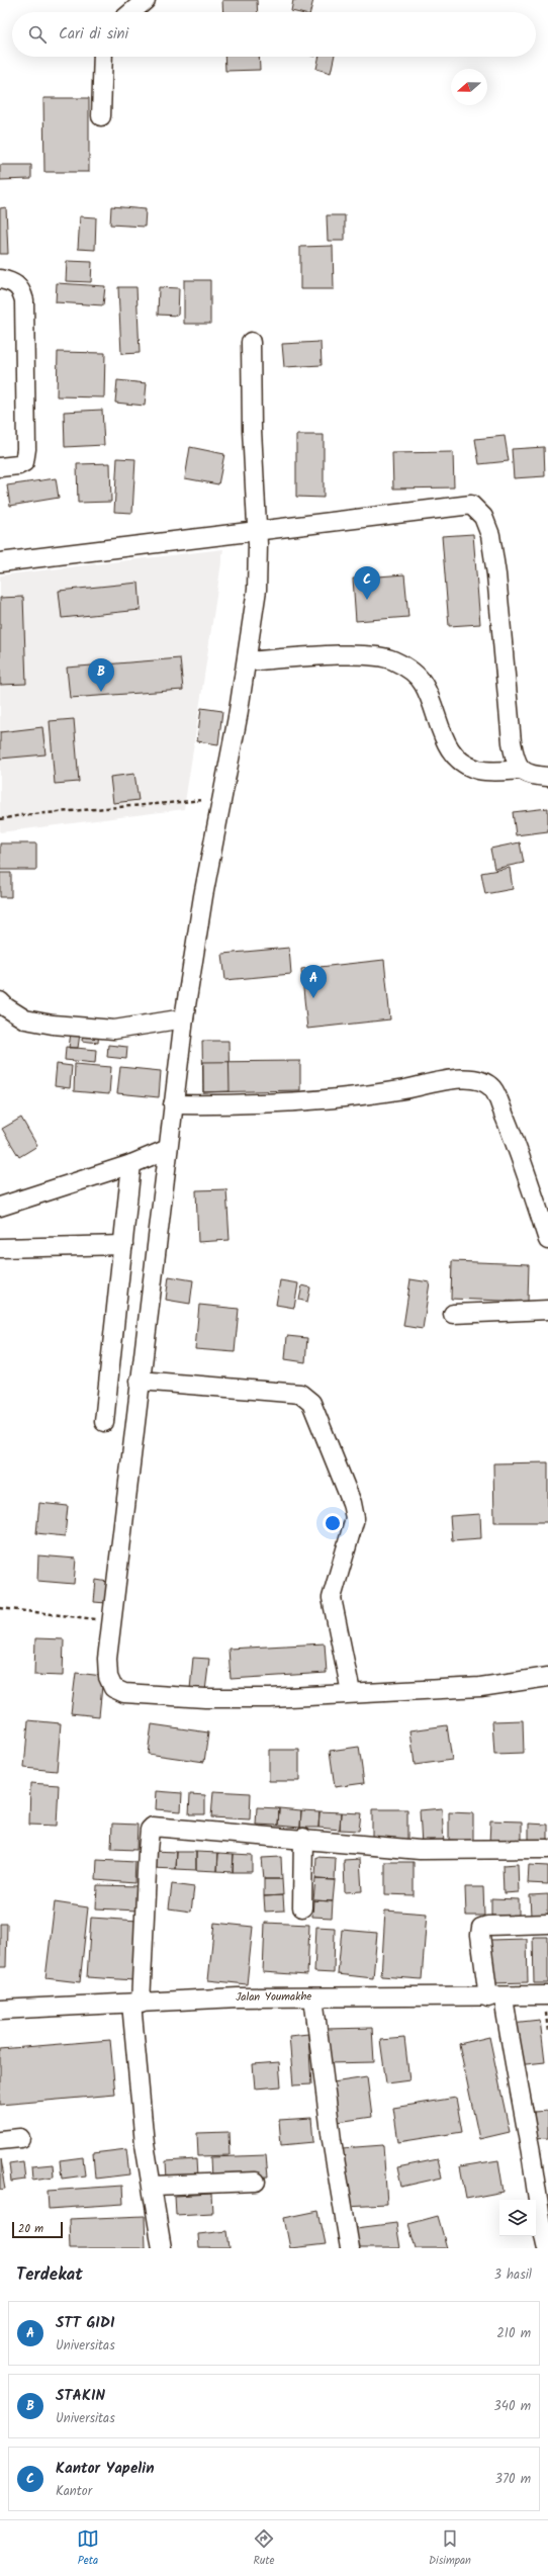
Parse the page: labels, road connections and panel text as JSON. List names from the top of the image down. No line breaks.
{"streets":{"street":["Jalan Youmakhe"]},"scale_bar":"20 m","north":"left","page":{"search":"Cari di sini","pins":["C","B","A"],"scale":"20 m","heading":["Terdekat","3 hasil"],"list":[{"mark":"A","name":"STT GIDI","note":"Universitas","value":"210 m"},{"mark":"B","name":"STAKIN","note":"Universitas","value":"340 m"},{"mark":"C","name":"Kantor Yapelin","note":"Kantor","value":"370 m"}],"nav":["Peta","Rute","Disimpan"]}}
